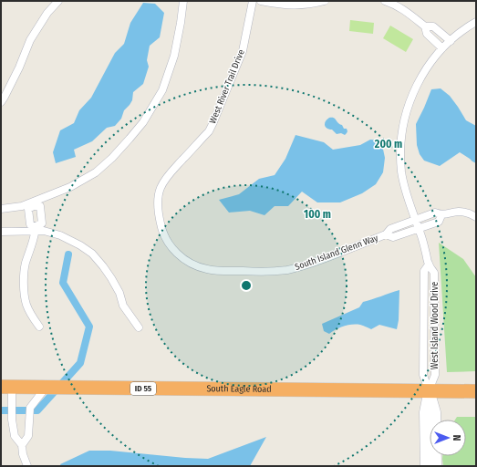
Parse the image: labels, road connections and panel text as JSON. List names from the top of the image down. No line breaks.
{"streets":{"highway":["ID 55","South Eagle Road"],"street":["West River Trail Drive","South Island Glenn Way","West Island Wood Drive"]},"crossings":[["West River Trail Drive","South Island Glenn Way"],["South Island Glenn Way","West Island Wood Drive"],["West Island Wood Drive","South Eagle Road"]],"north":"right","rings":["200 m","100 m"]}
